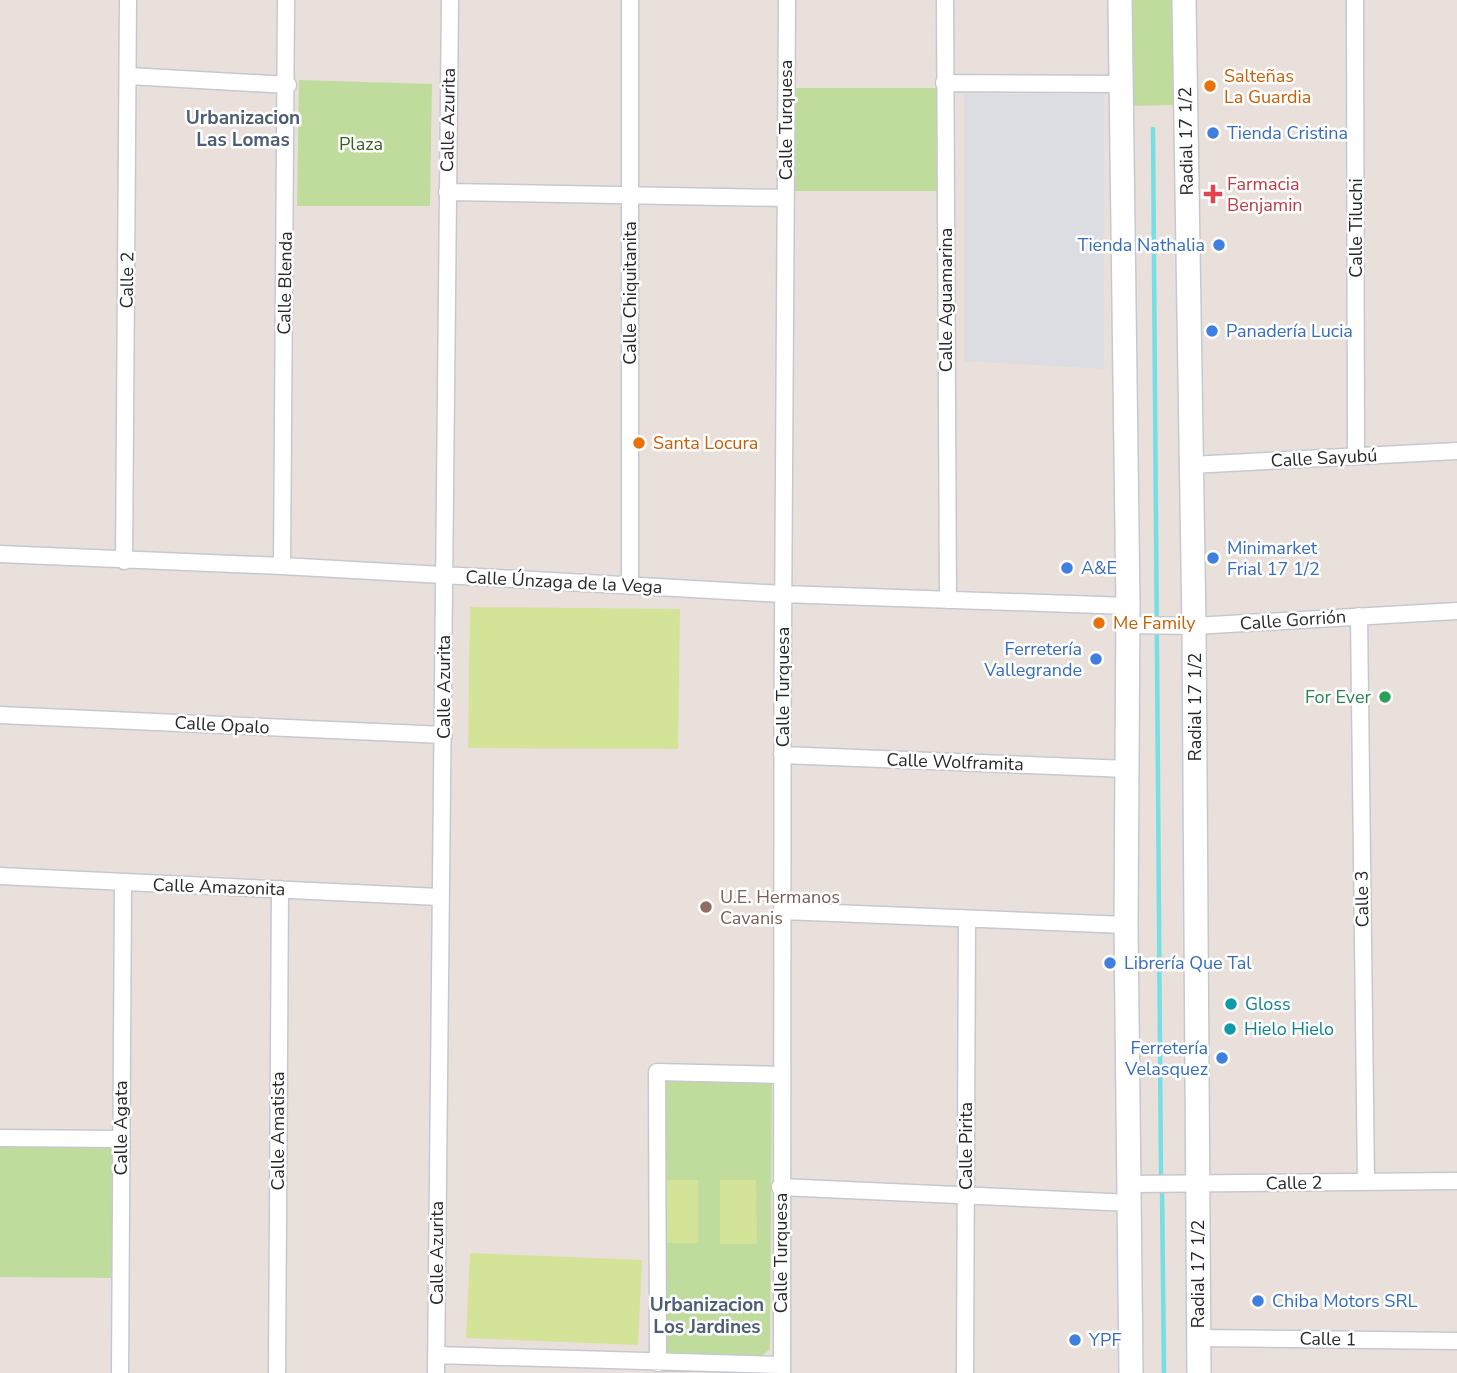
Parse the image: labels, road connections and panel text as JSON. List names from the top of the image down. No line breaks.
{"streets":{"main road":["Radial 17 1/2"],"street":["Calle Azurita","Calle Turquesa","Calle Tiluchi","Calle 2","Calle Blenda","Calle Chiquitanita","Calle Aguamarina","Calle Sayubú","Calle Únzaga de la Vega","Calle Gorrión","Calle Opalo","Calle Wolframita","Calle Amazonita","Calle 3","Calle Agata","Calle Amatista","Calle Pirita","Calle 1"]},"crossings":[["Calle Azurita","Calle Únzaga de la Vega"],["Calle Azurita","Calle Opalo"],["Calle Azurita","Calle Amazonita"],["Calle Turquesa","Calle 2"],["Calle Turquesa","Calle Únzaga de la Vega"],["Calle Turquesa","Calle Wolframita"],["Radial 17 1/2","Calle 2"],["Radial 17 1/2","Calle Sayubú"],["Radial 17 1/2","Calle Gorrión"],["Radial 17 1/2","Calle 1"],["Calle Tiluchi","Calle Sayubú"],["Calle 2","Calle Únzaga de la Vega"],["Calle 2","Calle 3"],["Calle 2","Calle Pirita"],["Calle Blenda","Calle Únzaga de la Vega"],["Calle Chiquitanita","Calle Únzaga de la Vega"],["Calle Aguamarina","Calle Únzaga de la Vega"],["Calle Únzaga de la Vega","Calle Gorrión"],["Calle Gorrión","Calle 3"],["Calle Amazonita","Calle Agata"],["Calle Amazonita","Calle Amatista"]],"districts":["Urbanizacion Las Lomas","Urbanizacion Los Jardines"],"parks":["Plaza"],"places":{"other":["Salteñas La Guardia","Tienda Cristina","Tienda Nathalia","Panadería Lucia","Santa Locura","Minimarket Frial 17 1/2","A&E","Me Family","Ferretería Vallegrande","For Ever","U.E. Hermanos Cavanis","Librería Que Tal","Gloss","Hielo Hielo","Ferretería Velasquez","Chiba Motors SRL","YPF"],"health":["Farmacia Benjamin"]}}
